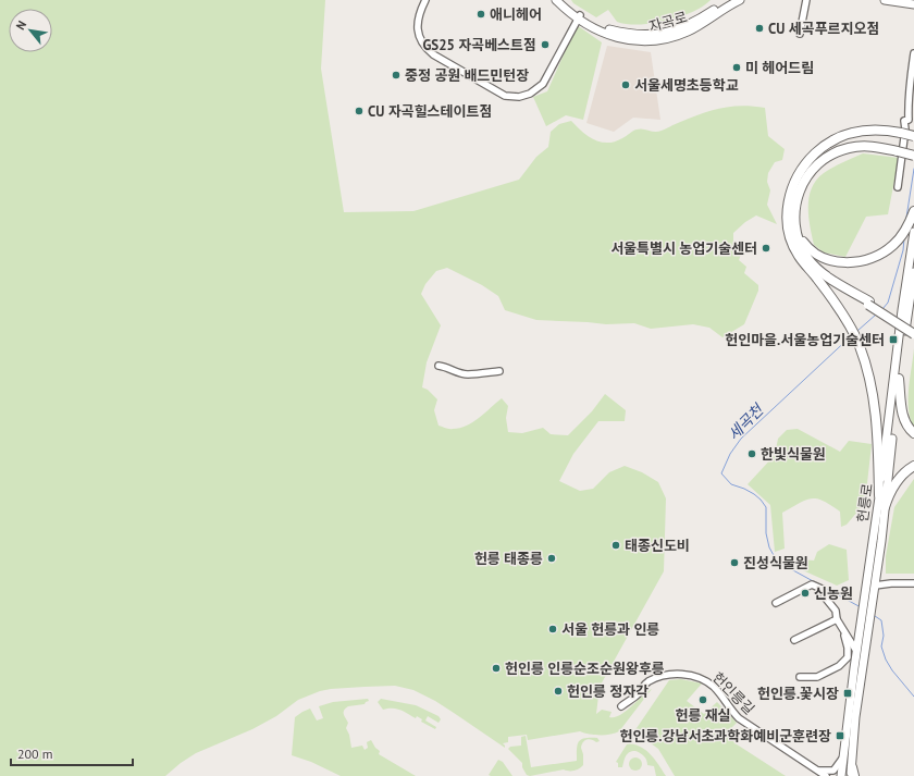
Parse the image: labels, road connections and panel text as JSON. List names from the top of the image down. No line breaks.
{"streets":{"main road":["자곡로","헌릉로"],"street":["헌인릉길"]},"water":["세곡천"],"places":{"other":["애니헤어","CU 세곡푸르지오점","GS25 자곡베스트점","미 헤어드림","중정 공원 배드민턴장","서울세명초등학교","CU 자곡힐스테이트점","서울특별시 농업기술센터","한빛식물원","태종신도비","헌릉 태종릉","진성식물원","신농원","서울 헌릉과 인릉","헌인릉 인릉순조순원왕후릉","헌인릉 정자각","헌릉 재실"],"transit":["헌인마을.서울농업기술센터","헌인릉.꽃시장","헌인릉.강남서초과학화예비군훈련장"]},"scale_bar":"200 m","north":"top left"}
